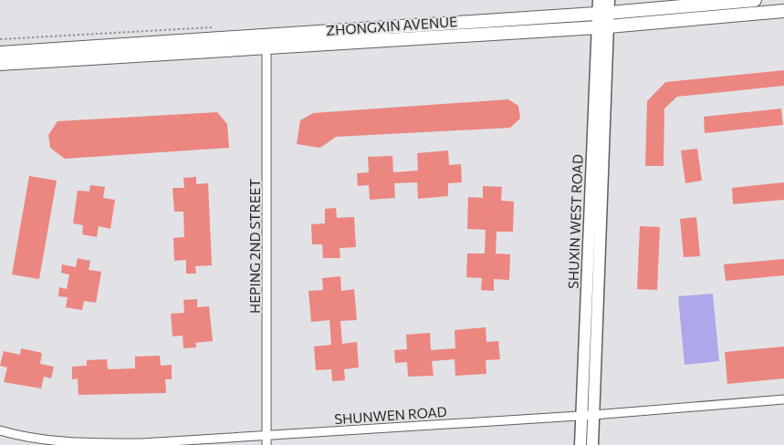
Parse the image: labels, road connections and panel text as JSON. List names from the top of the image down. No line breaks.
{"streets":{"main road":["ZHONGXIN AVENUE"],"street":["SHUXIN WEST ROAD","HEPING 2ND STREET","SHUNWEN ROAD"]},"crossings":[["ZHONGXIN AVENUE","SHUXIN WEST ROAD"],["ZHONGXIN AVENUE","HEPING 2ND STREET"],["SHUXIN WEST ROAD","SHUNWEN ROAD"],["HEPING 2ND STREET","SHUNWEN ROAD"]]}
